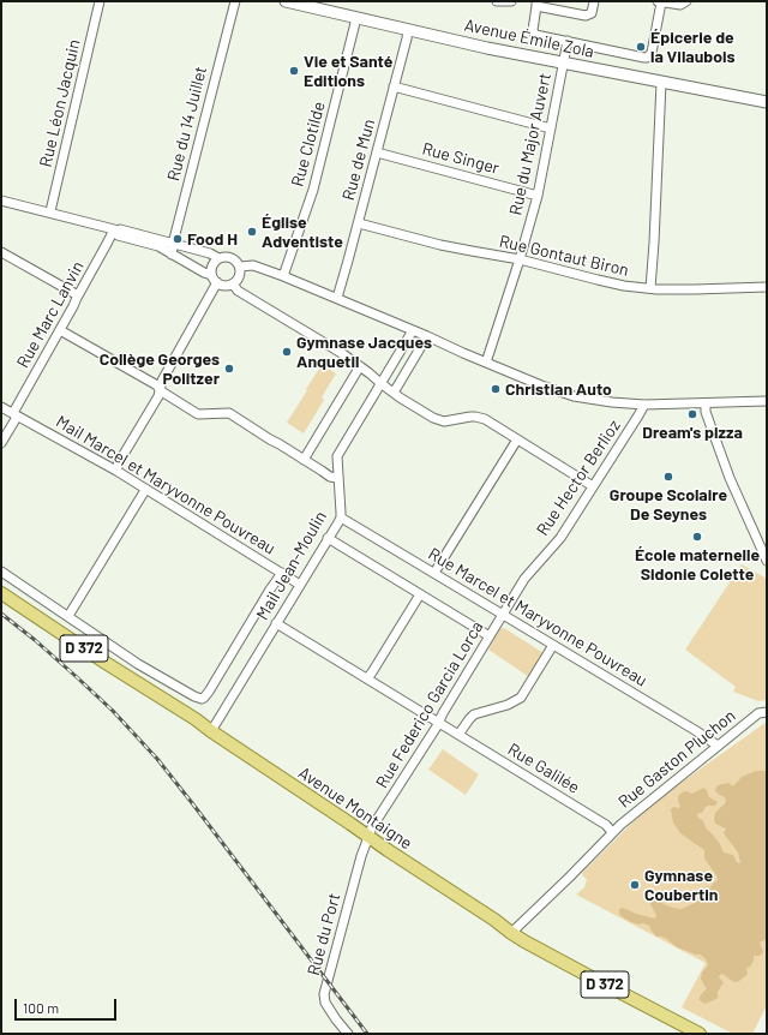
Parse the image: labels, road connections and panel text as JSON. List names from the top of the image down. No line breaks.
{"streets":{"main road":["Avenue Émile Zola","D 372","Avenue Montaigne"],"street":["Rue Léon Jacquin","Rue du 14 Juillet","Rue Clotilde","Rue du Major Auvert","Rue Singer","Rue de Mun","Rue Gontaut Biron","Rue Marc Lanvin","Rue Hector Berlioz","Mail Marcel et Maryvonne Pouvreau","Mail Jean-Moulin","Rue Marcel et Maryvonne Pouvreau","Rue Federico Garcia Lorca","Rue Gaston Pluchon","Rue Galilée","Rue du Port"]},"crossings":[["Avenue Émile Zola","Rue Clotilde"],["Avenue Émile Zola","Rue du Major Auvert"],["Avenue Émile Zola","Rue de Mun"],["Rue du Major Auvert","Rue Singer"],["Rue du Major Auvert","Rue Gontaut Biron"],["Rue Singer","Rue de Mun"],["Rue de Mun","Rue Gontaut Biron"],["Rue Marc Lanvin","Mail Marcel et Maryvonne Pouvreau"],["Rue Hector Berlioz","Rue Marcel et Maryvonne Pouvreau"],["Rue Hector Berlioz","Rue Federico Garcia Lorca"],["Mail Marcel et Maryvonne Pouvreau","Mail Jean-Moulin"],["Mail Jean-Moulin","Rue Marcel et Maryvonne Pouvreau"],["Mail Jean-Moulin","Rue Galilée"],["Mail Jean-Moulin","Avenue Montaigne"],["Rue Marcel et Maryvonne Pouvreau","Rue Federico Garcia Lorca"],["Rue Marcel et Maryvonne Pouvreau","Rue Gaston Pluchon"],["Rue Federico Garcia Lorca","Rue Galilée"],["Rue Federico Garcia Lorca","Avenue Montaigne"],["Rue Federico Garcia Lorca","Rue du Port"],["Rue Gaston Pluchon","Rue Galilée"],["Rue Gaston Pluchon","Avenue Montaigne"],["Avenue Montaigne","Rue du Port"]],"places":["Épicerie de la Vilaubois","Vie et Santé Editions","Église Adventiste","Food H","Gymnase Jacques Anquetil","Collège Georges Politzer","Christian Auto","Dream's pizza","Groupe Scolaire De Seynes","École maternelle Sidonie Colette","Gymnase Coubertin"],"scale_bar":"100 m"}
